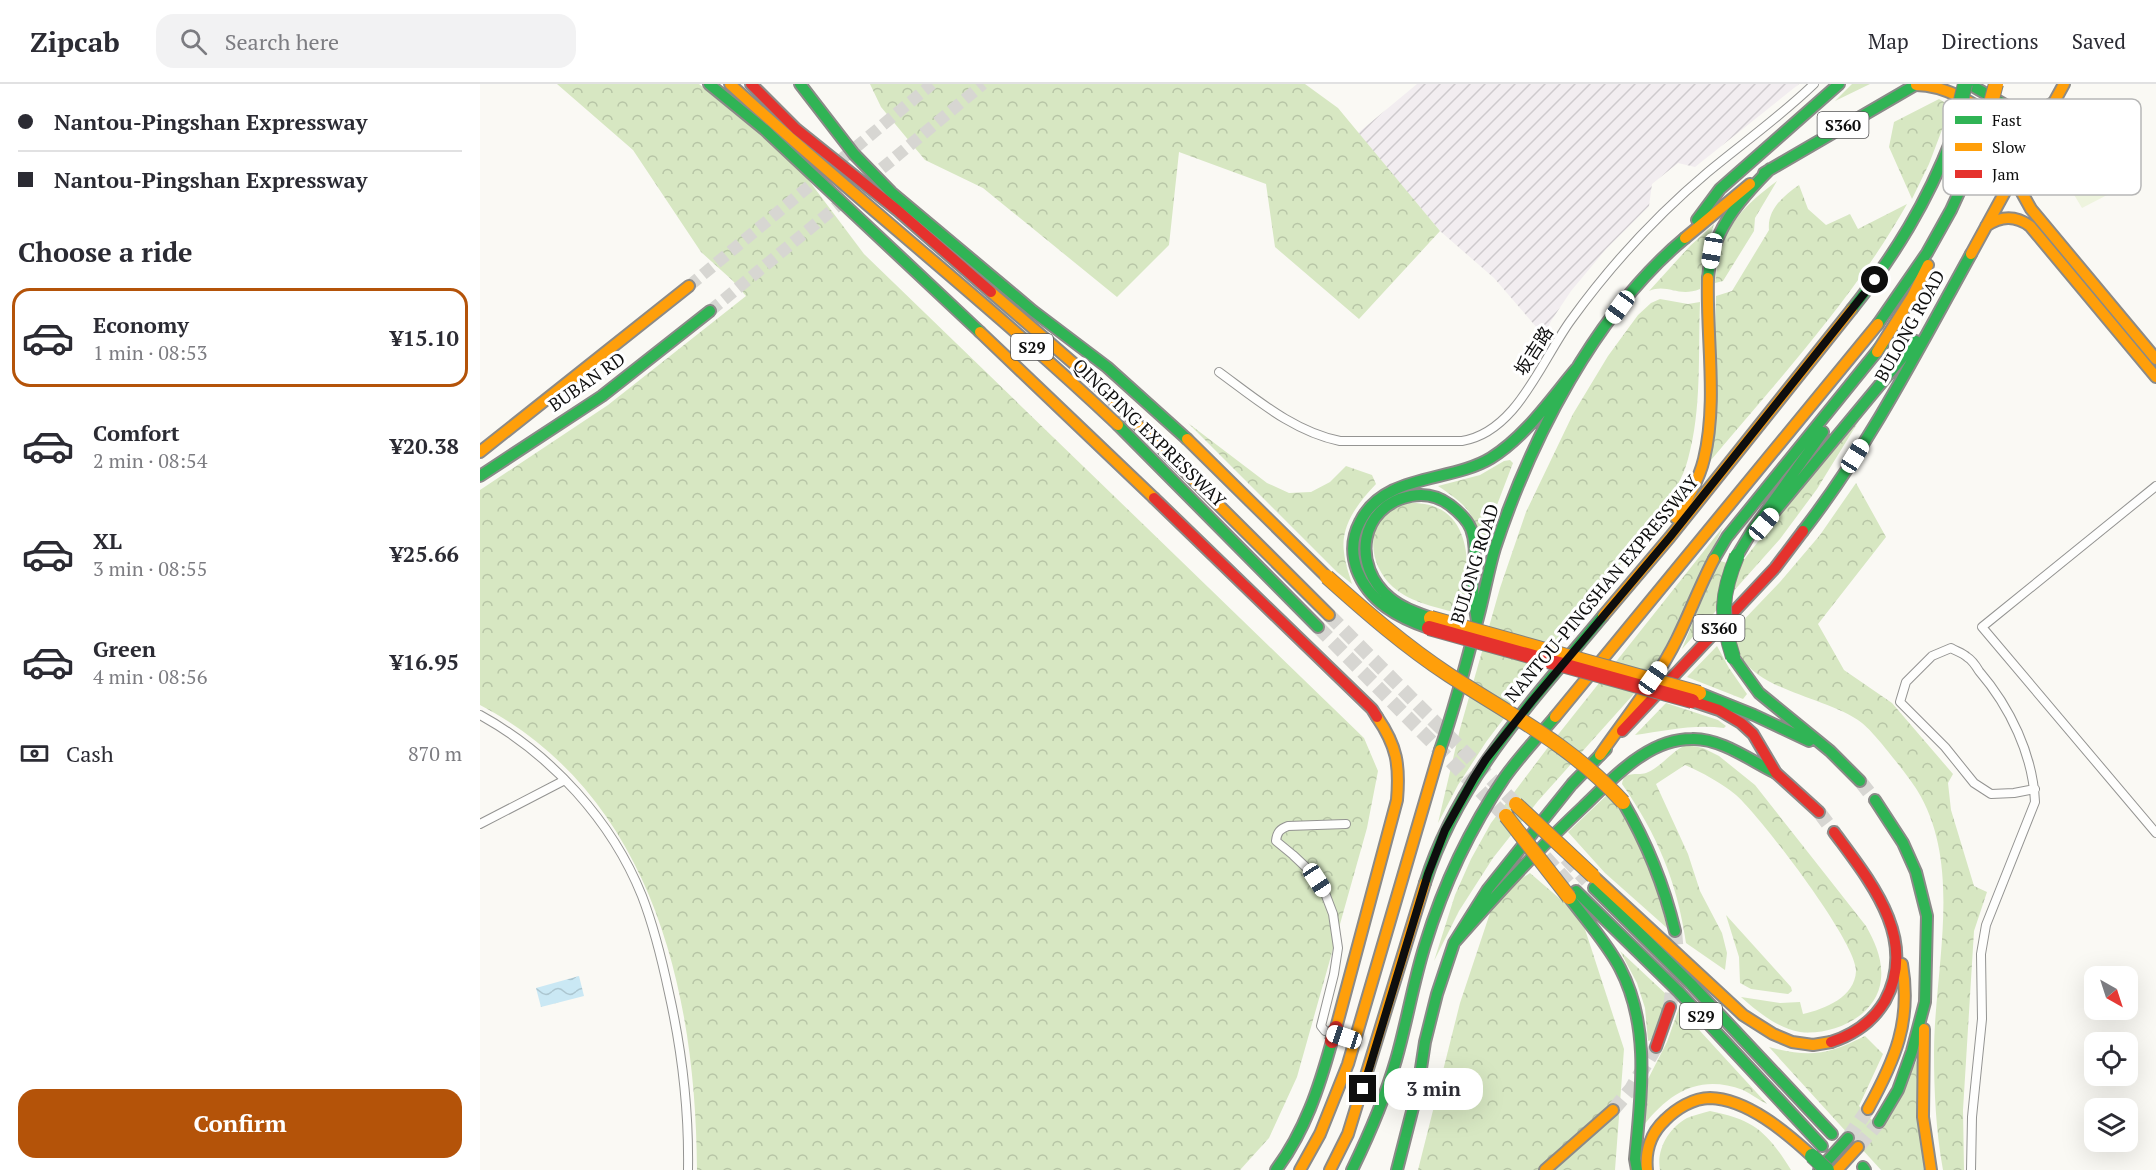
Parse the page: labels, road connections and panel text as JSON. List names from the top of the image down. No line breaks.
{"streets":{"main road":["S360","BULONG ROAD","S29","BUBAN RD","QINGPING EXPRESSWAY","NANTOU-PINGSHAN EXPRESSWAY"],"street":["坂吉路"]},"legend":["Fast","Slow","Jam"],"north":"bottom right","page":{"header":"Zipcab","search":"Search here","nav":["Map","Directions","Saved"],"banner":["Nantou-Pingshan Expressway","Nantou-Pingshan Expressway"],"heading":"Choose a ride","list":[{"name":"Economy","note":"1 min · 08:53","value":"¥15.10"},{"name":"Comfort","note":"2 min · 08:54","value":"¥20.38"},{"name":"XL","note":"3 min · 08:55","value":"¥25.66"},{"name":"Green","note":"4 min · 08:56","value":"¥16.95"}],"pay":["Cash","870 m"],"bubble":"3 min","buttons":"Confirm"}}
